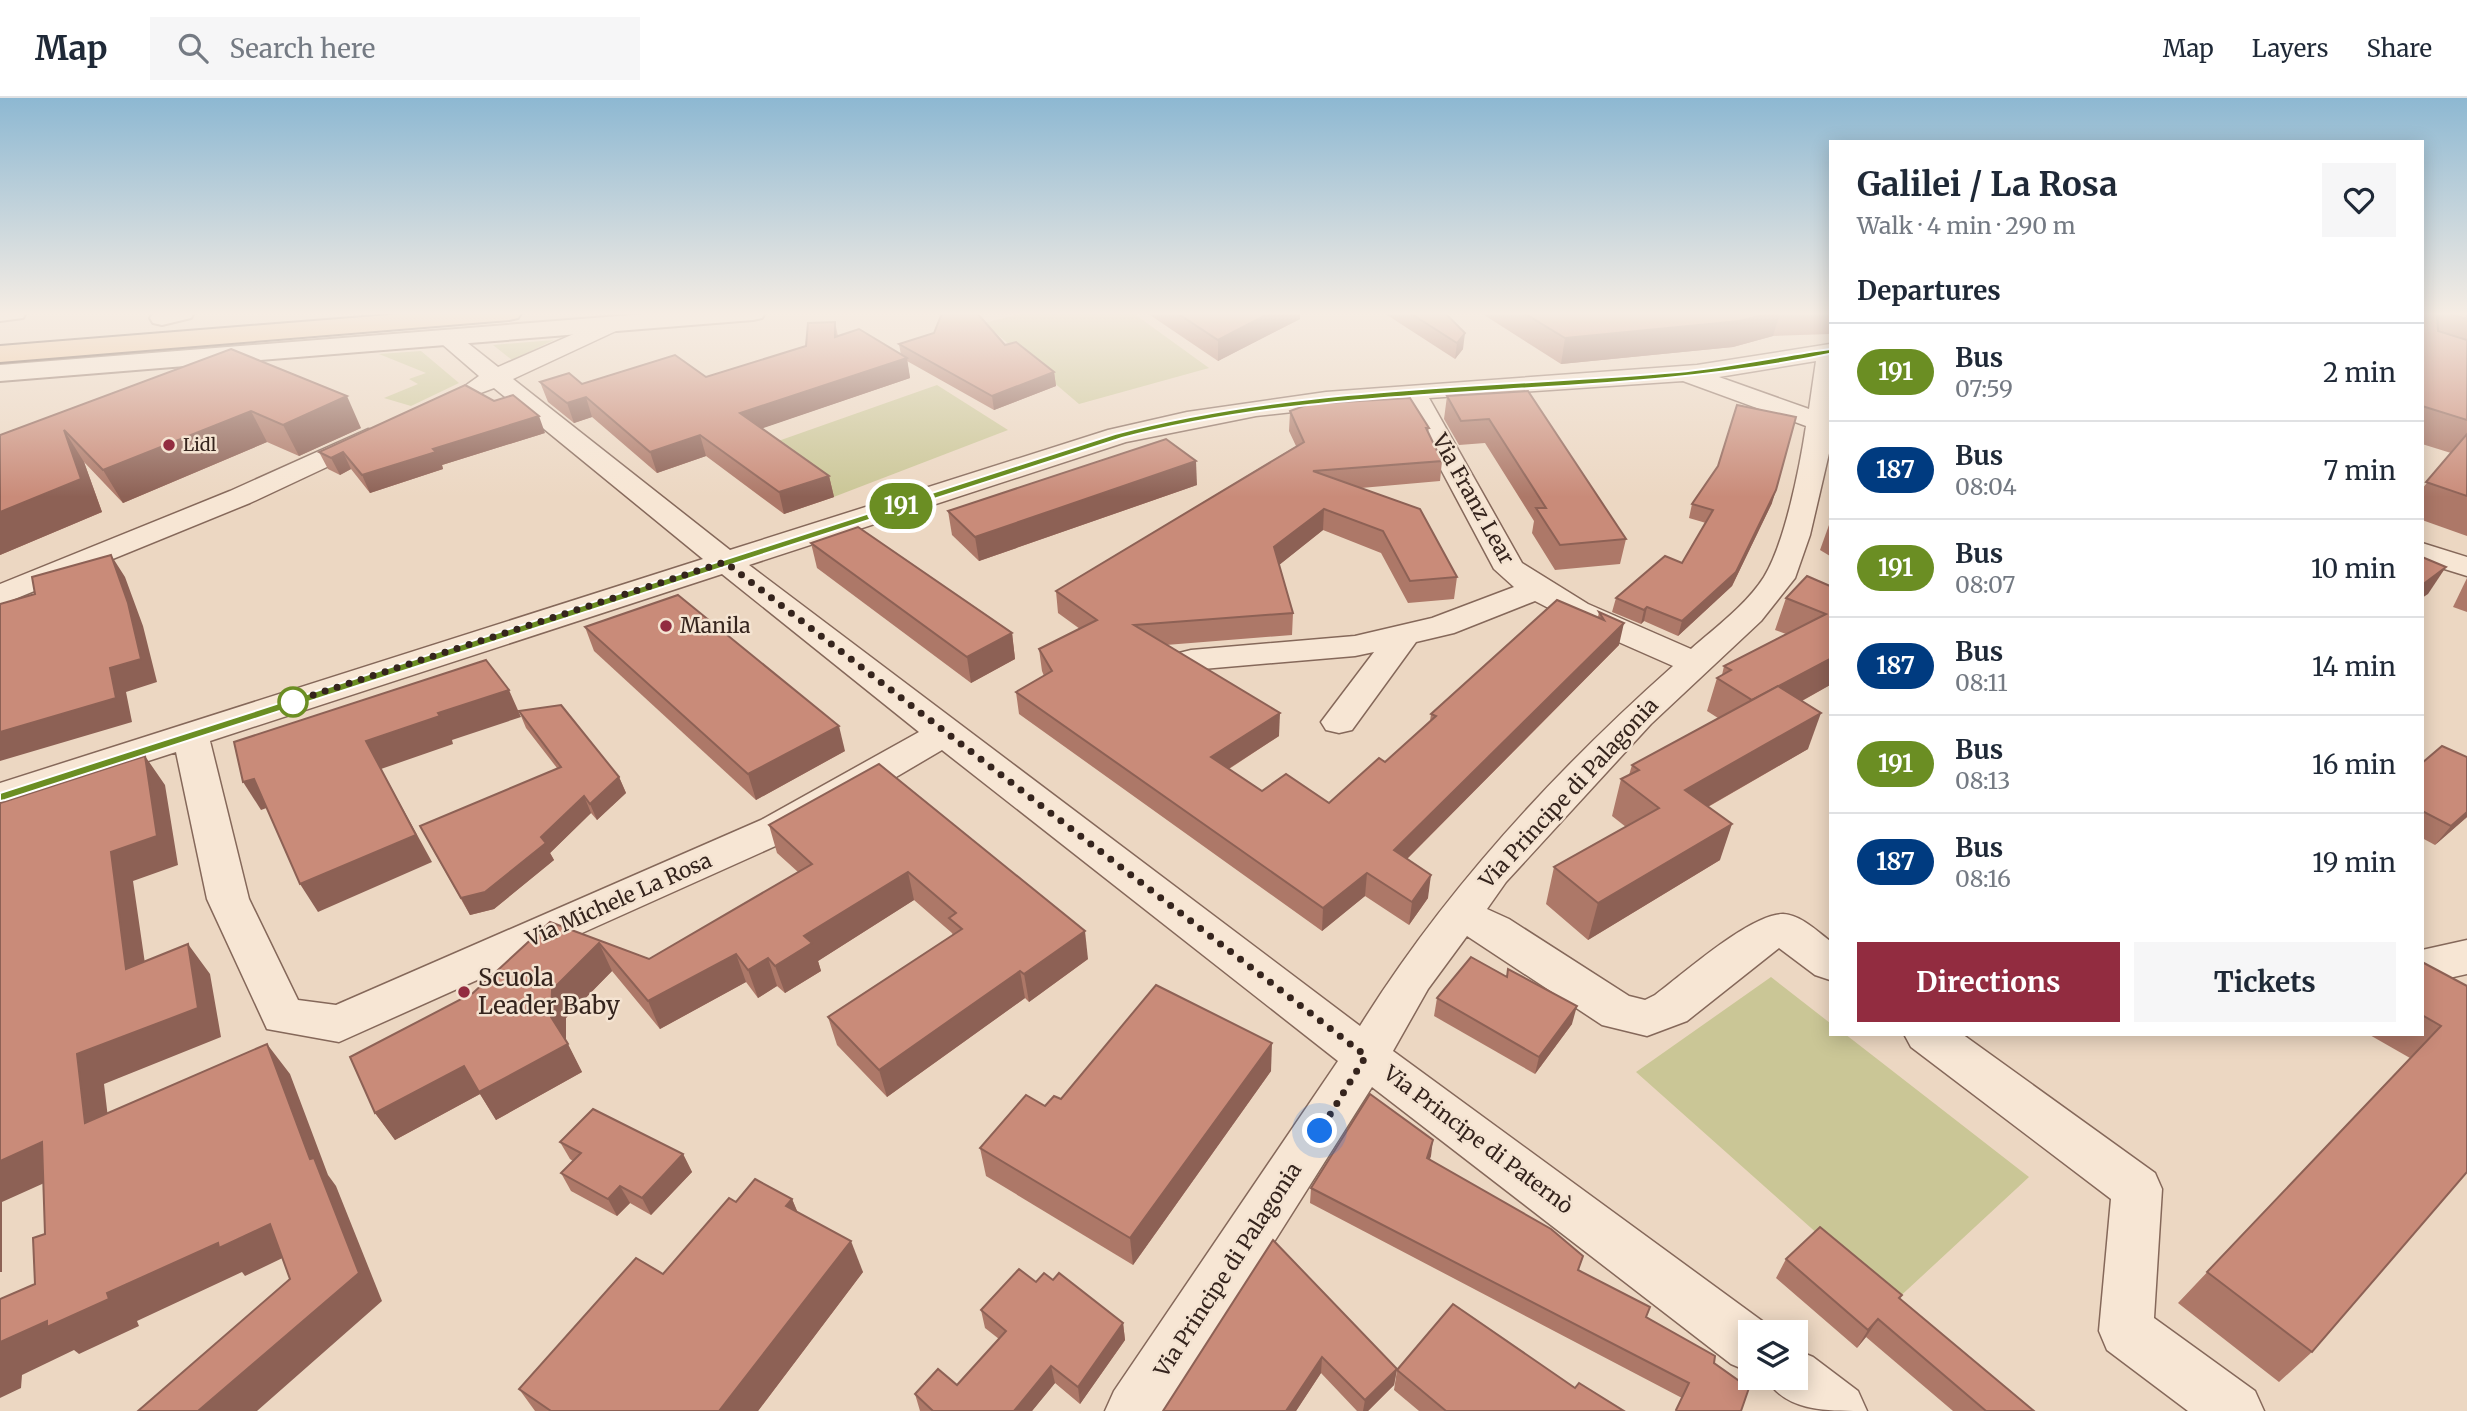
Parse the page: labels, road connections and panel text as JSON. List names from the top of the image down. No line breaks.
{"streets":{"street":["Via Franz Lear","Via Principe di Palagonia","Via Michele La Rosa","Via Principe di Paternò"]},"crossings":[["Via Franz Lear","Via Principe di Palagonia"],["Via Principe di Palagonia","Via Principe di Paternò"],["Via Michele La Rosa","Via Principe di Paternò"]],"places":["Lidl","Manila","Scuola Leader Baby"],"lines":["bus line 191"],"page":{"header":"Map","search":"Search here","nav":["Map","Layers","Share"],"on_map":"191","heading":[["Galilei / La Rosa","Walk · 4 min · 290 m"],"Departures"],"list":[{"mark":"191","name":"Bus","note":"07:59","value":"2 min"},{"mark":"187","name":"Bus","note":"08:04","value":"7 min"},{"mark":"191","name":"Bus","note":"08:07","value":"10 min"},{"mark":"187","name":"Bus","note":"08:11","value":"14 min"},{"mark":"191","name":"Bus","note":"08:13","value":"16 min"},{"mark":"187","name":"Bus","note":"08:16","value":"19 min"}],"buttons":["Directions","Tickets"]}}
